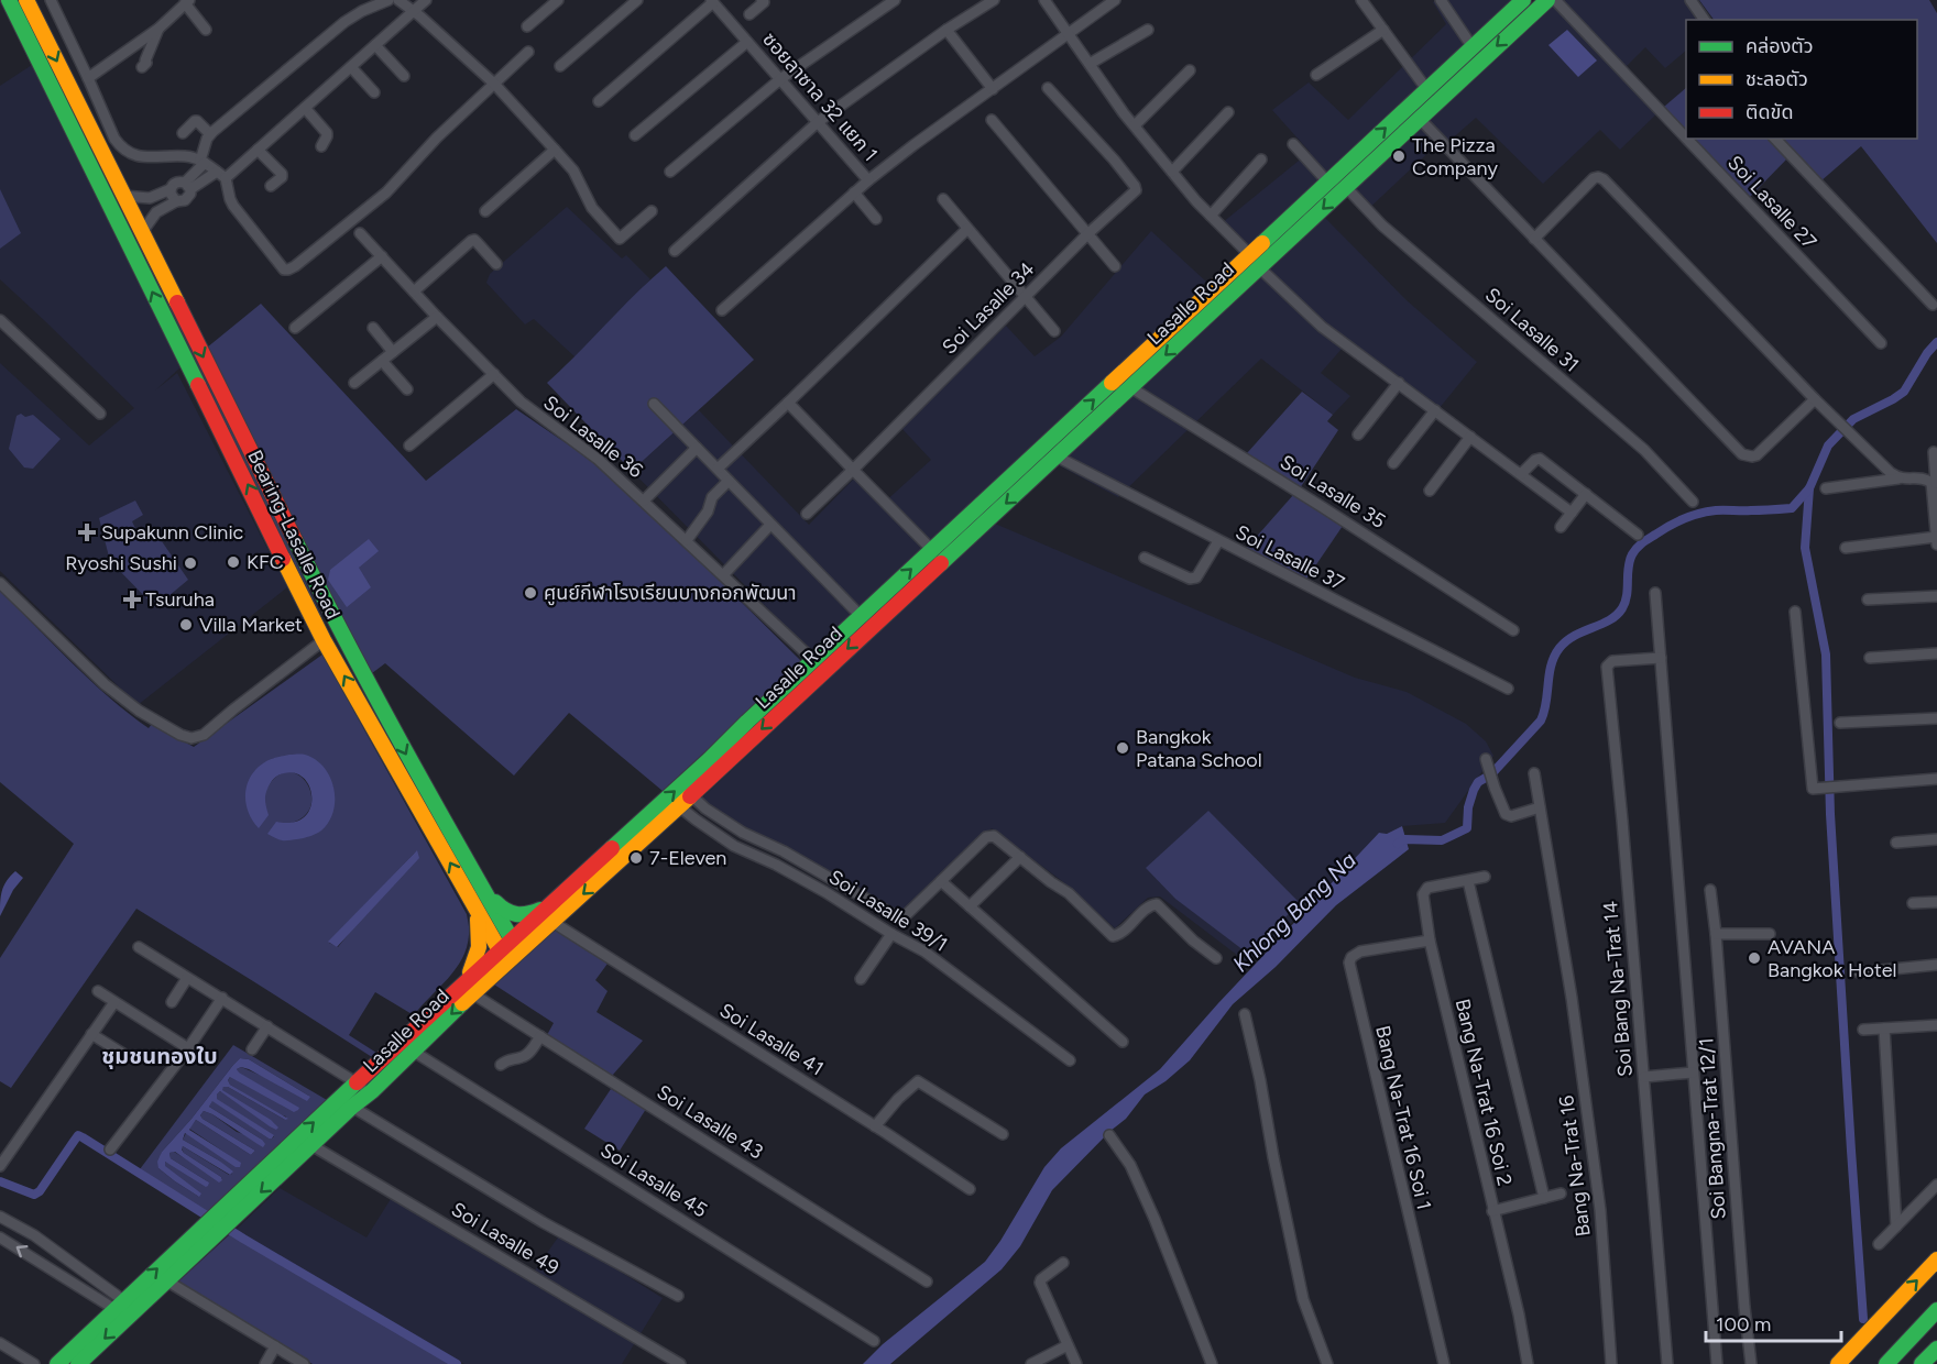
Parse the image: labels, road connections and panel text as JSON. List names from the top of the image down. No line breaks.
{"streets":{"main road":["Lasalle Road","Bearing-Lasalle Road"],"street":["ซอยลาซาล 32 แยก 1","Soi Lasalle 27","Soi Lasalle 34","Soi Lasalle 31","Soi Lasalle 36","Soi Lasalle 35","Soi Lasalle 37","Soi Lasalle 39/1","Soi Bang Na-Trat 14","Soi Lasalle 41","Bang Na-Trat 16 Soi 2","Bang Na-Trat 16 Soi 1","Soi Lasalle 43","Soi Bangna-Trat 12/1","Bang Na-Trat 16","Soi Lasalle 45","Soi Lasalle 49"]},"crossings":[["Lasalle Road","Soi Lasalle 31"],["Lasalle Road","Soi Lasalle 36"],["Lasalle Road","Soi Lasalle 35"],["Lasalle Road","Bearing-Lasalle Road"],["Lasalle Road","Soi Lasalle 37"],["Lasalle Road","Soi Lasalle 39/1"],["Lasalle Road","Soi Lasalle 41"],["Lasalle Road","Soi Lasalle 43"],["Lasalle Road","Soi Lasalle 45"],["Lasalle Road","Soi Lasalle 49"],["Bang Na-Trat 16 Soi 2","Bang Na-Trat 16 Soi 1"]],"districts":["ชุมชนทองใบ"],"water":["Khlong Bang Na"],"places":{"other":["The Pizza Company","KFC","Ryoshi Sushi","ศูนย์กีฬาโรงเรียนบางกอกพัฒนา","Villa Market","Bangkok Patana School","7-Eleven","AVANA Bangkok Hotel"],"health":["Supakunn Clinic","Tsuruha"]},"legend":["คล่องตัว","ชะลอตัว","ติดขัด"],"scale_bar":"100 m"}
